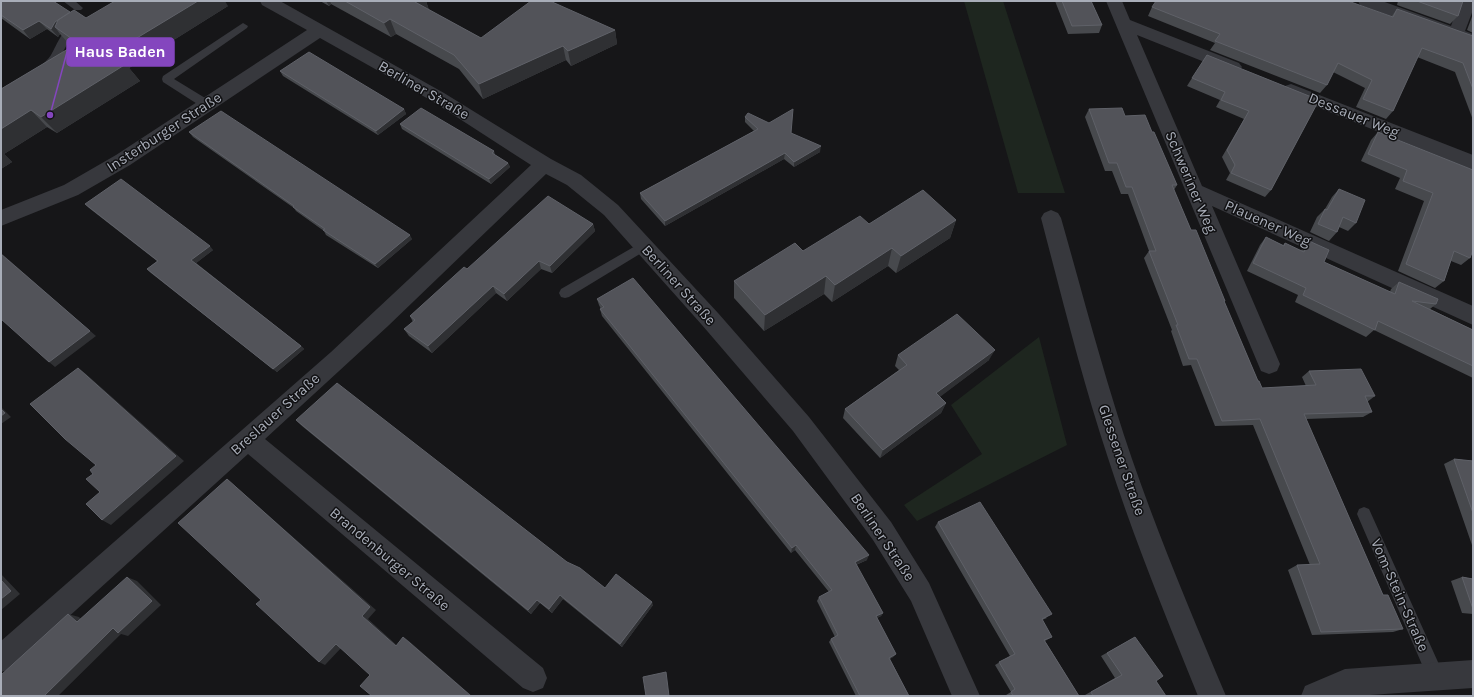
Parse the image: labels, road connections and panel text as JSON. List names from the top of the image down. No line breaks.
{"streets":{"street":["Berliner Straße","Dessauer Weg","Insterburger Straße","Schweriner Weg","Plauener Weg","Breslauer Straße","Glessener Straße","Brandenburger Straße"],"lane":["Vom-Stein-Straße"]},"crossings":[["Berliner Straße","Insterburger Straße"],["Berliner Straße","Breslauer Straße"],["Schweriner Weg","Plauener Weg"],["Breslauer Straße","Brandenburger Straße"]],"places":["Haus Baden"]}
